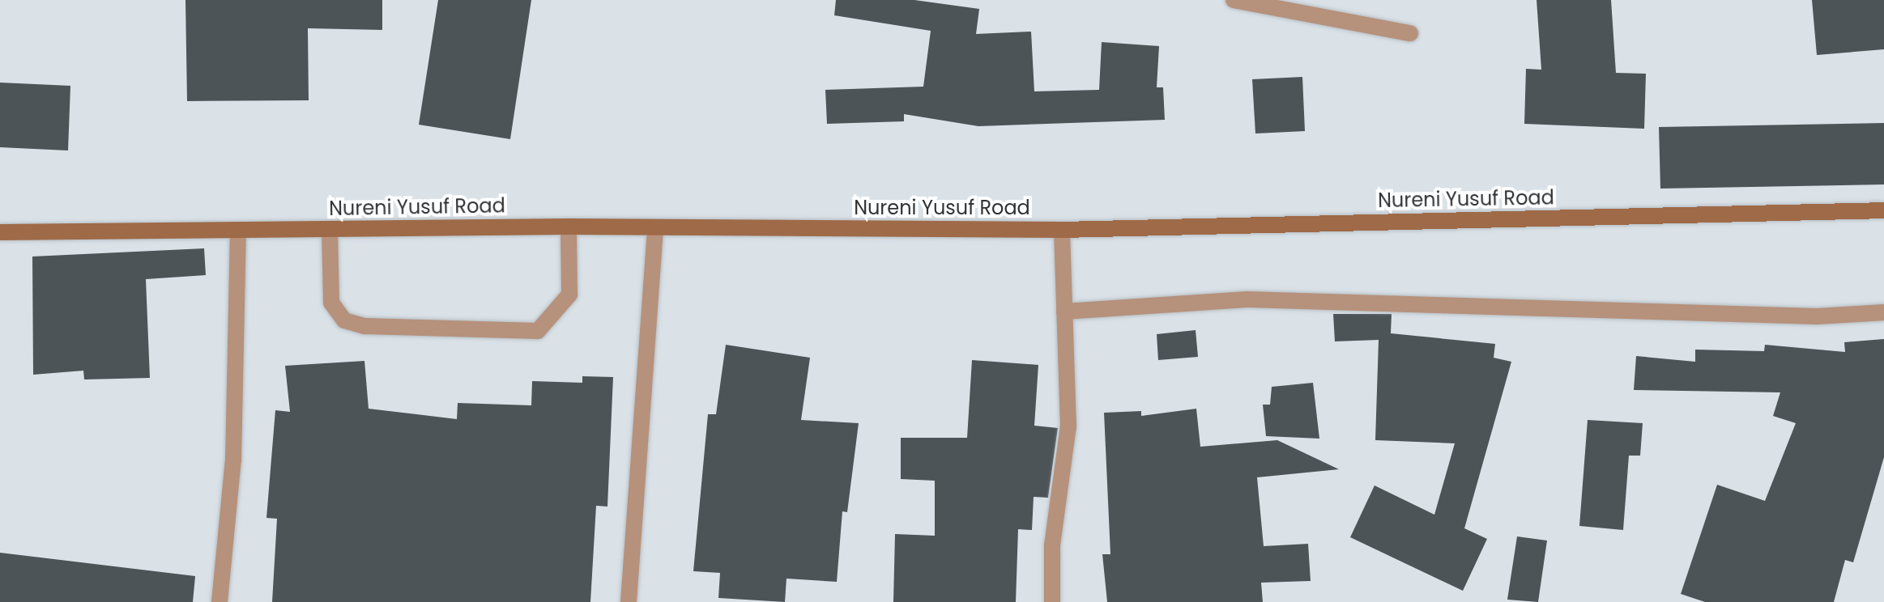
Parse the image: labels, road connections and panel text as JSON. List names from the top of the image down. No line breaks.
{"streets":{"street":["Nureni Yusuf Road"]}}
